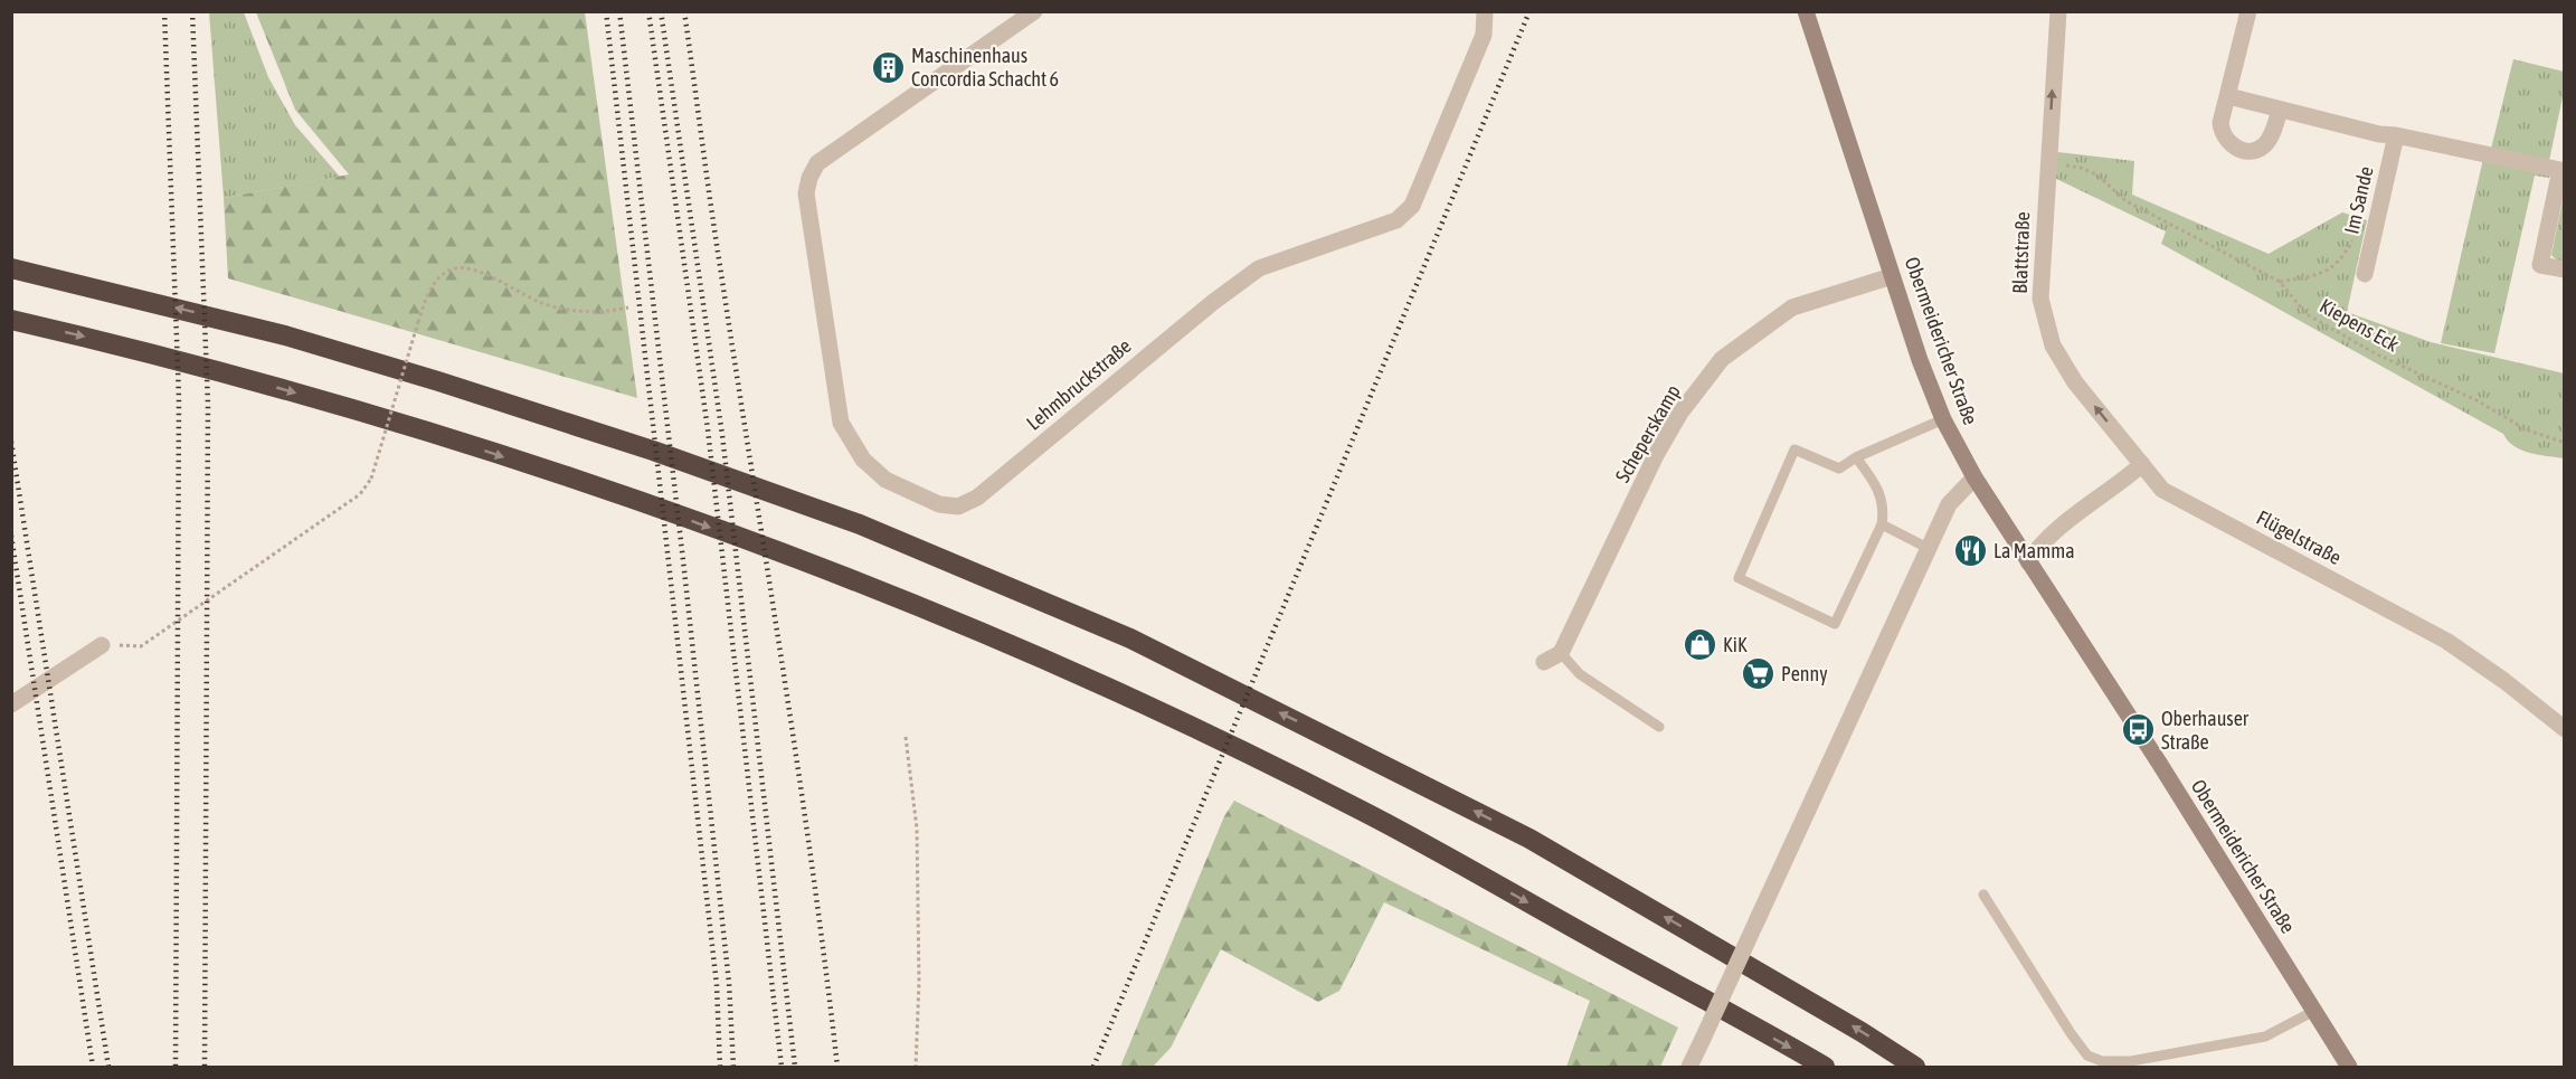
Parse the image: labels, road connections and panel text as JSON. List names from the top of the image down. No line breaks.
{"streets":{"main road":["Obermeidericher Straße"],"street":["Im Sande","Blattstraße","Lehmbruckstraße","Scheperskamp","Flügelstraße"],"path":["Kiepens Eck"]},"crossings":[["Blattstraße","Kiepens Eck"],["Blattstraße","Flügelstraße"],["Obermeidericher Straße","Scheperskamp"]],"one_way":["Blattstraße"],"places":{"building":["Maschinenhaus Concordia Schacht 6"],"restaurant":["La Mamma"],"shop":["KiK"],"supermarket":["Penny"],"bus stop":["Oberhauser Straße"]}}
